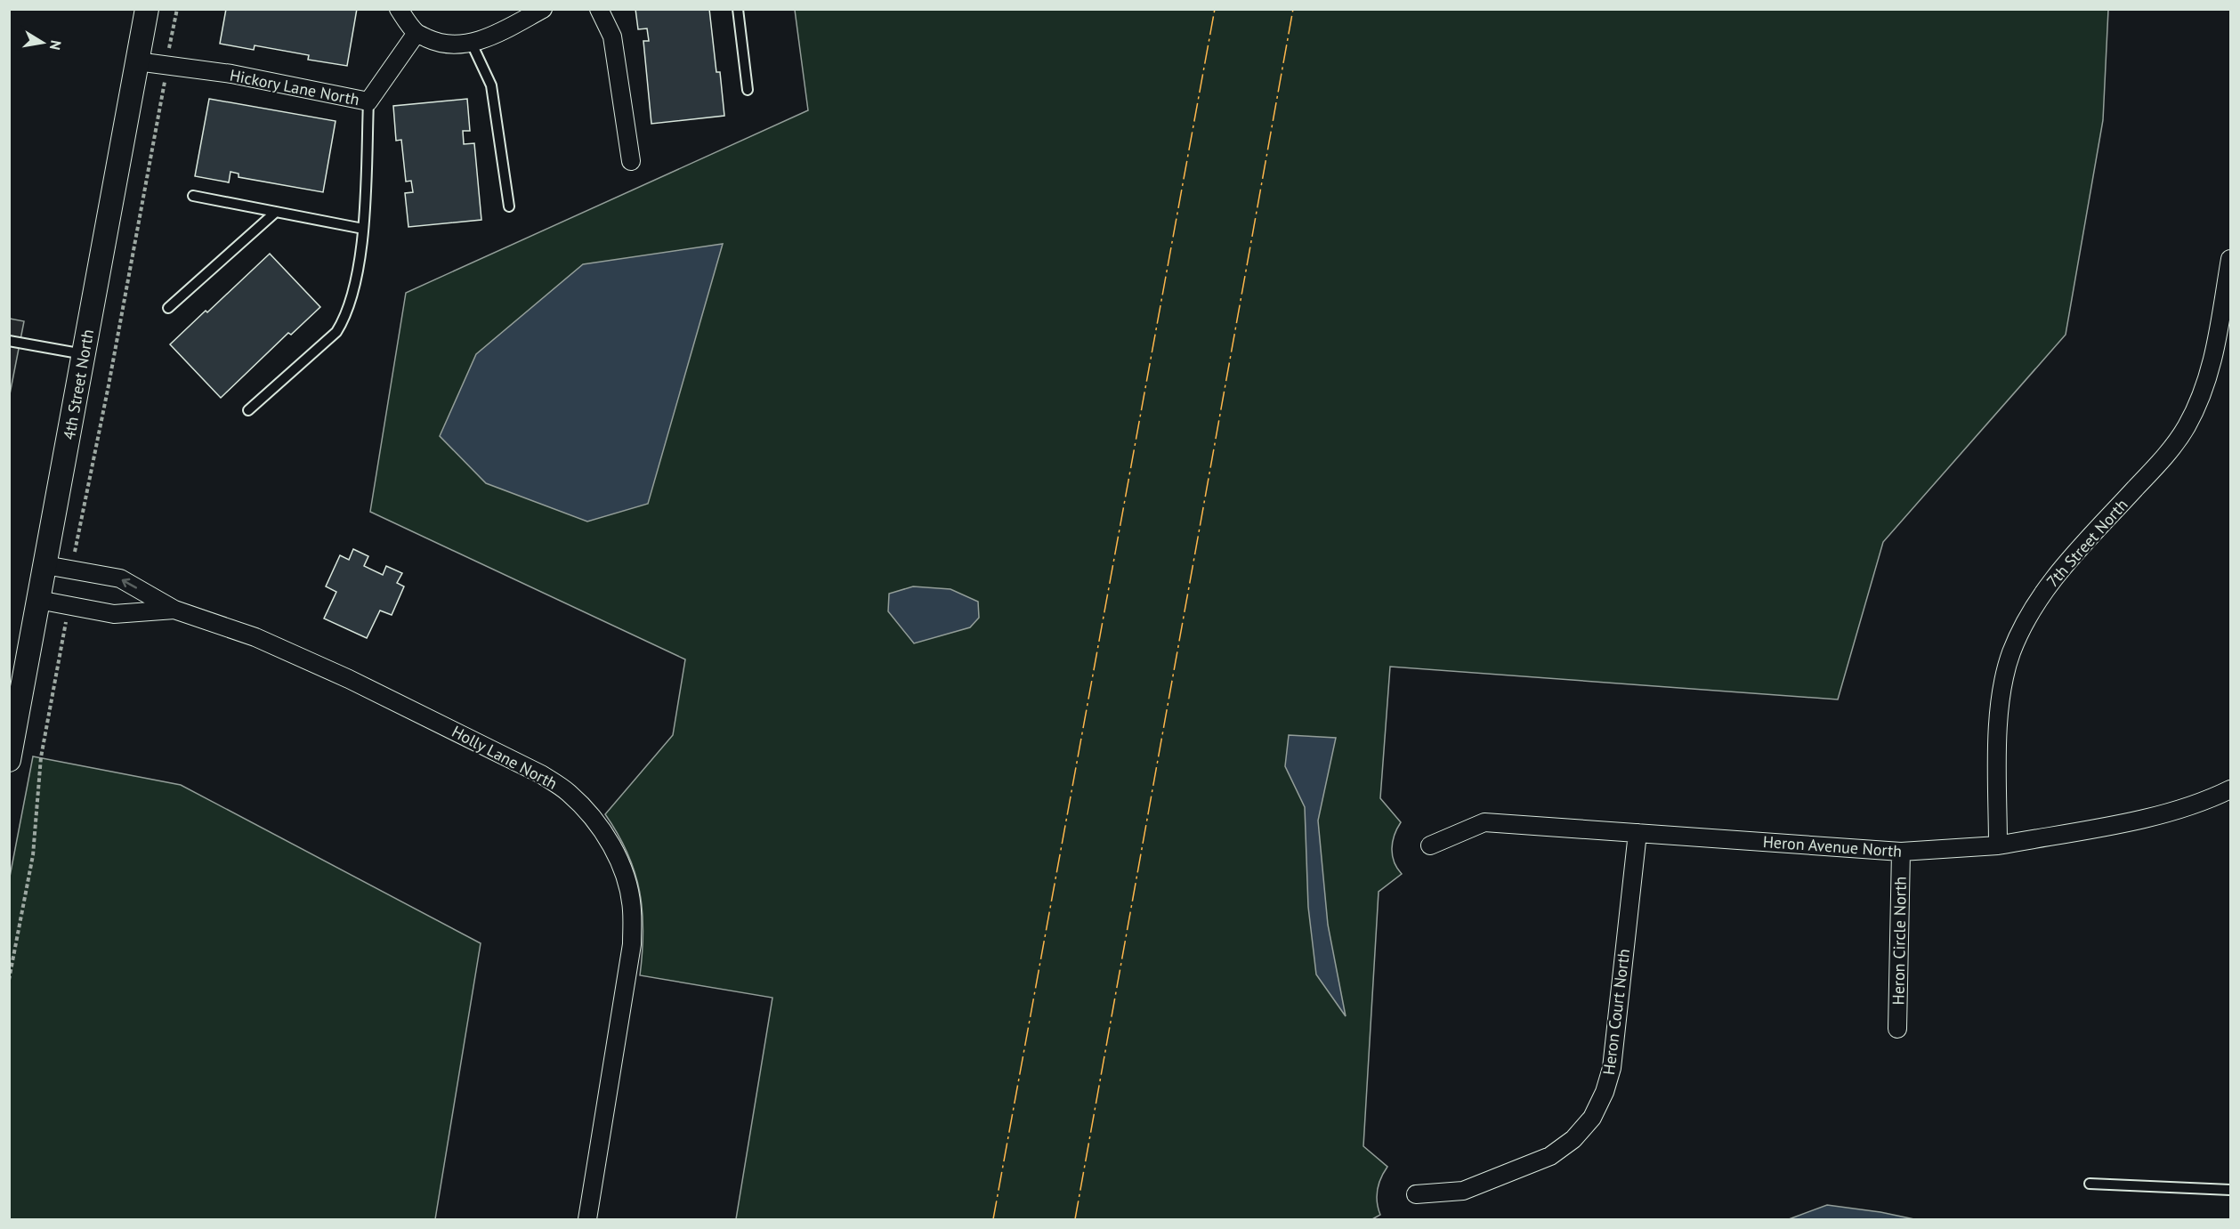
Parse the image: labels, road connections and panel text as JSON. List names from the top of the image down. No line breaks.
{"streets":{"street":["Hickory Lane North","4th Street North","7th Street North","Holly Lane North","Heron Avenue North","Heron Circle North","Heron Court North"]},"crossings":[["Hickory Lane North","4th Street North"],["4th Street North","Holly Lane North"],["7th Street North","Heron Avenue North"],["Heron Avenue North","Heron Circle North"],["Heron Avenue North","Heron Court North"]],"north":"right"}
